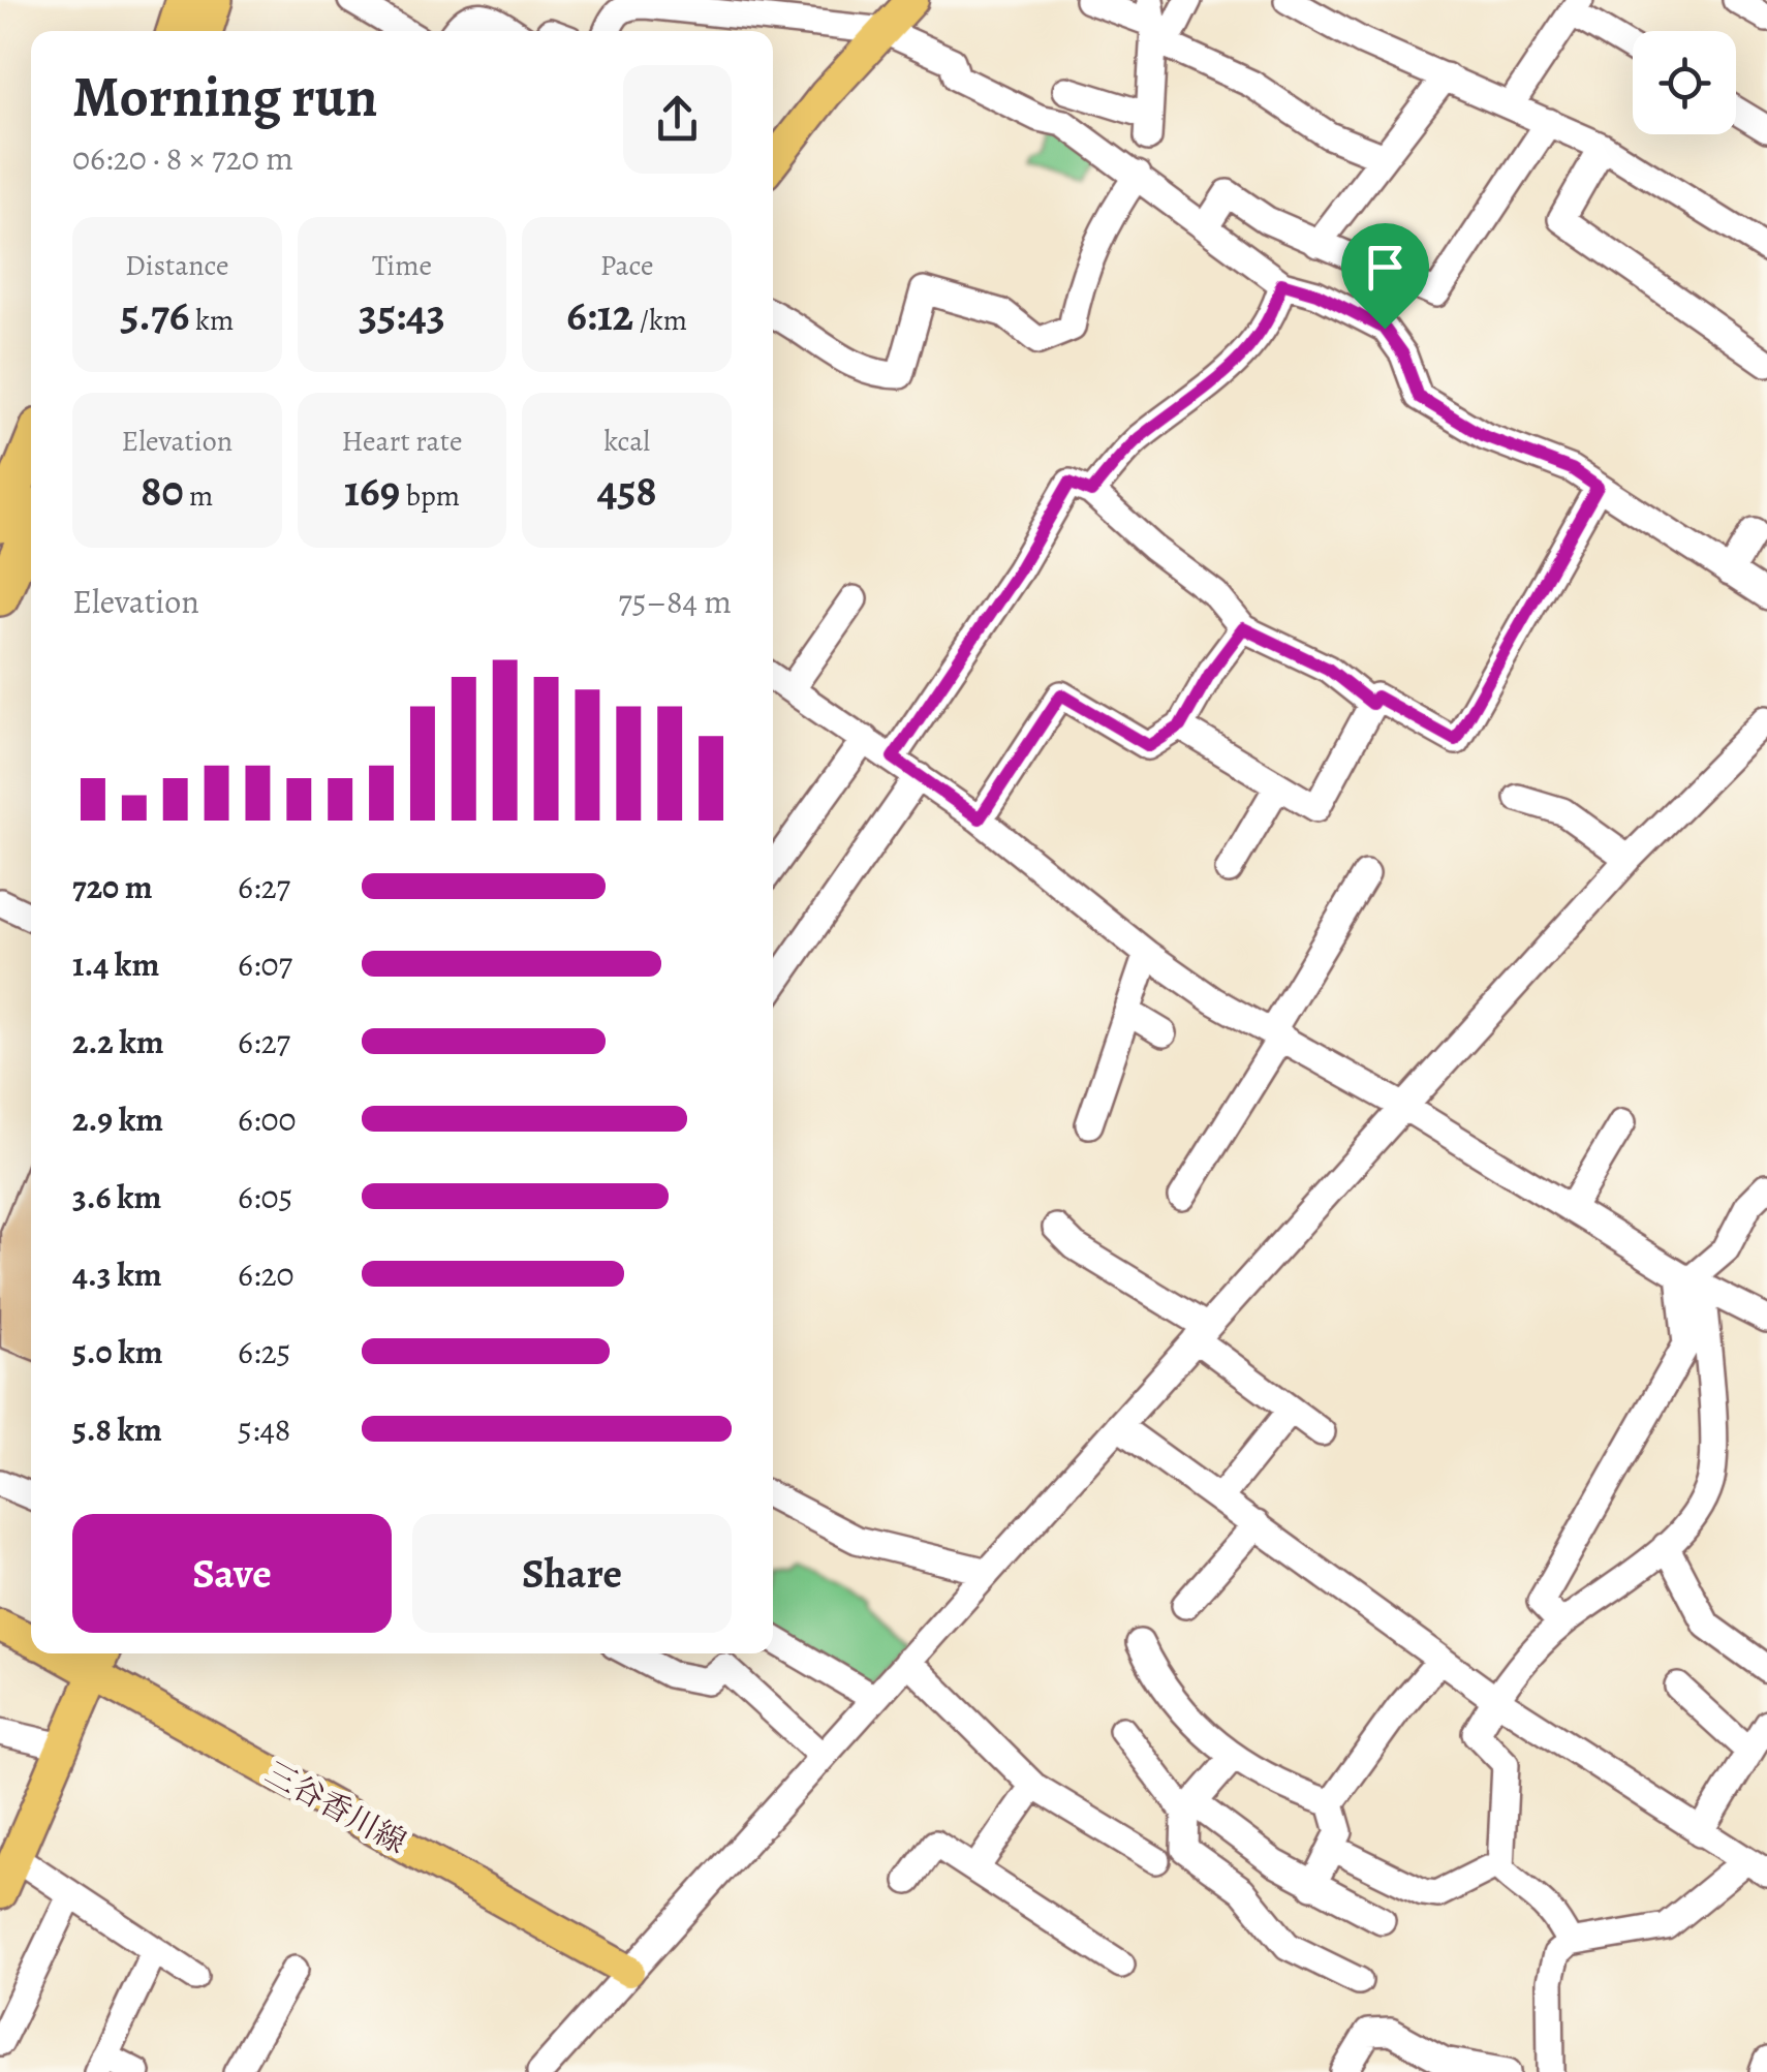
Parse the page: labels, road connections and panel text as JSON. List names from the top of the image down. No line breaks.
{"streets":{"main road":["三谷香川線"]},"page":{"heading":["Morning run","06:20 · 8 × 720 m"],"stats":[["Distance","5.76 km"],["Time","35:43"],["Pace","6:12 /km"],["Elevation","80 m"],["Heart rate","169 bpm"],["kcal","458"]],"chart":["Elevation","75–84 m"],"list":[{"name":"720 m","note":"6:27"},{"name":"1.4 km","note":"6:07"},{"name":"2.2 km","note":"6:27"},{"name":"2.9 km","note":"6:00"},{"name":"3.6 km","note":"6:05"},{"name":"4.3 km","note":"6:20"},{"name":"5.0 km","note":"6:25"},{"name":"5.8 km","note":"5:48"}],"buttons":["Save","Share"]}}
